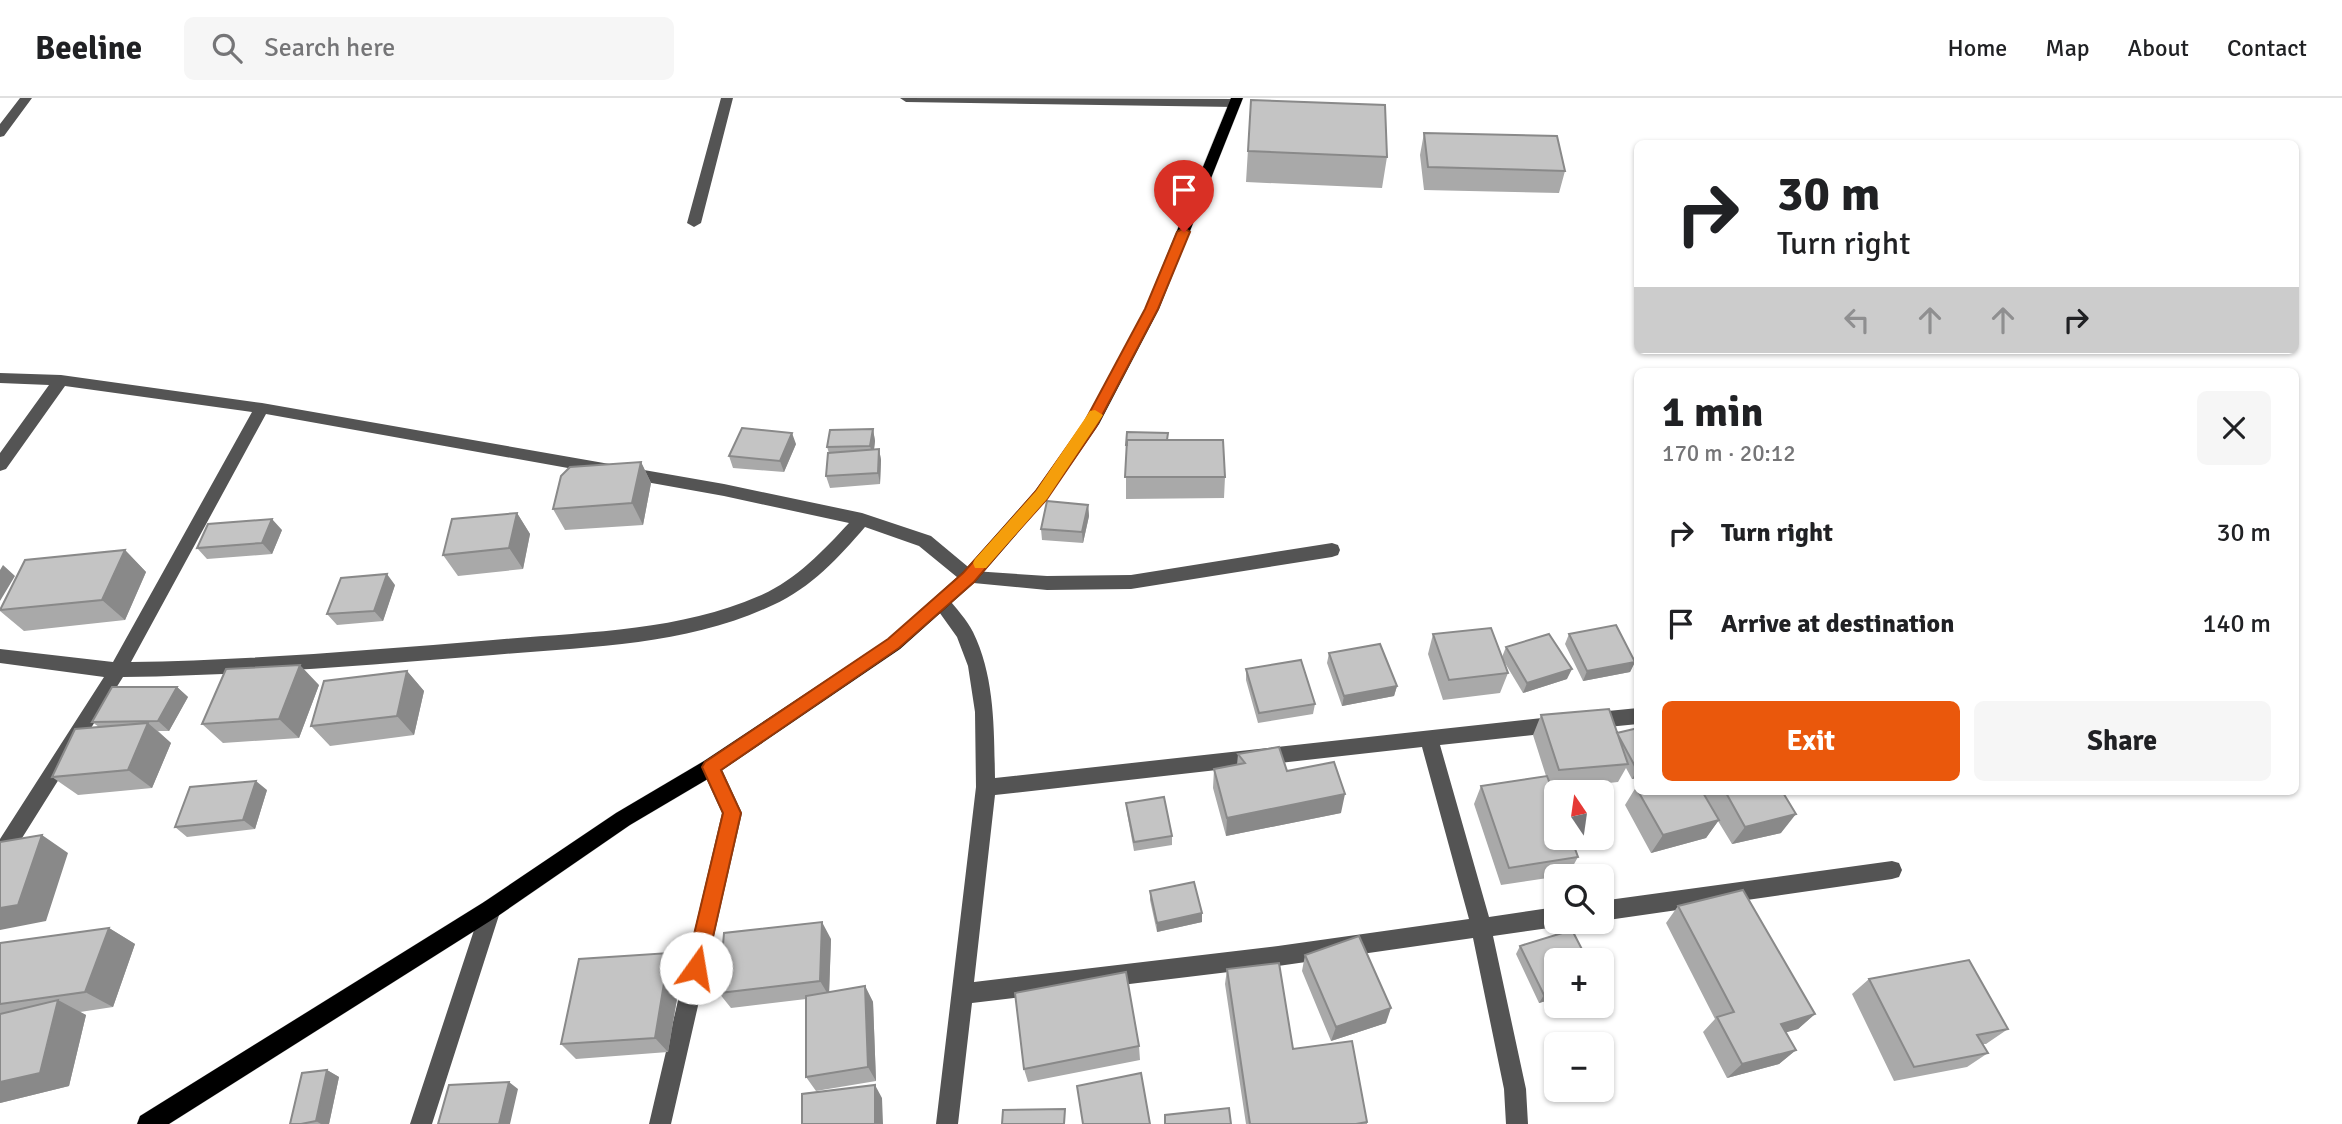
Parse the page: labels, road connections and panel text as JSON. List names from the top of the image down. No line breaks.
{"north":"top","page":{"header":"Beeline","search":"Search here","nav":["Home","Map","About","Contact"],"turn":["30 m","Turn right"],"heading":["1 min","170 m · 20:12"],"list":[{"name":"Turn right","value":"30 m"},{"name":"Arrive at destination","value":"140 m"}],"buttons":["Exit","Share"],"map_buttons":["+","−"]}}
